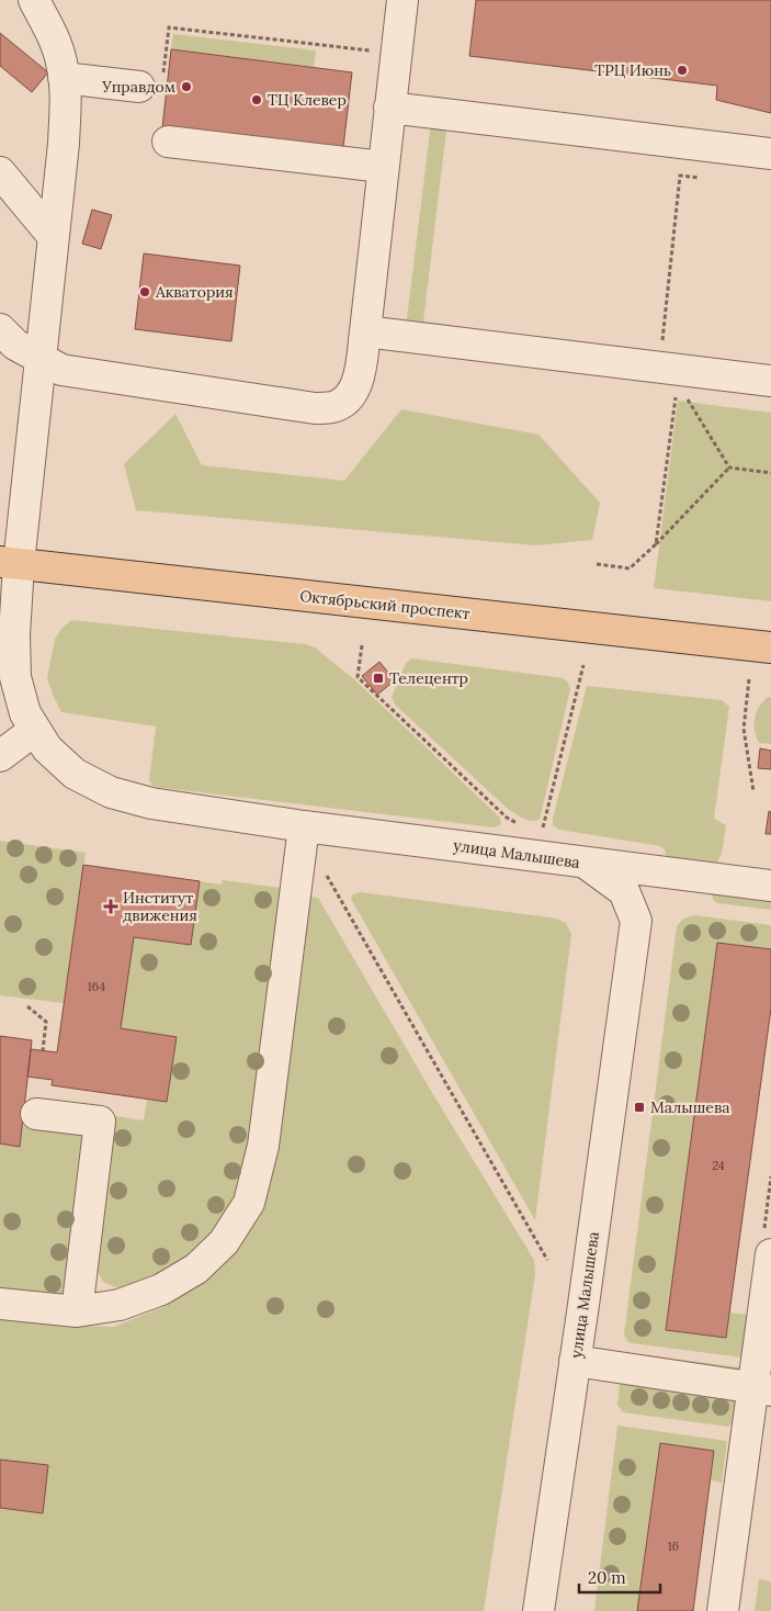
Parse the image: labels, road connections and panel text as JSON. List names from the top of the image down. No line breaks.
{"streets":{"main road":["Октябрьский проспект"],"street":["улица Малышева"]},"crossings":[["Октябрьский проспект","улица Малышева"]],"places":{"other":["ТРЦ Июнь","Управдом","ТЦ Клевер","Акватория"],"transit":["Телецентр","Малышева"],"health":["Институт движения"]},"house_numbers":["164","24","16"],"scale_bar":"20 m"}
